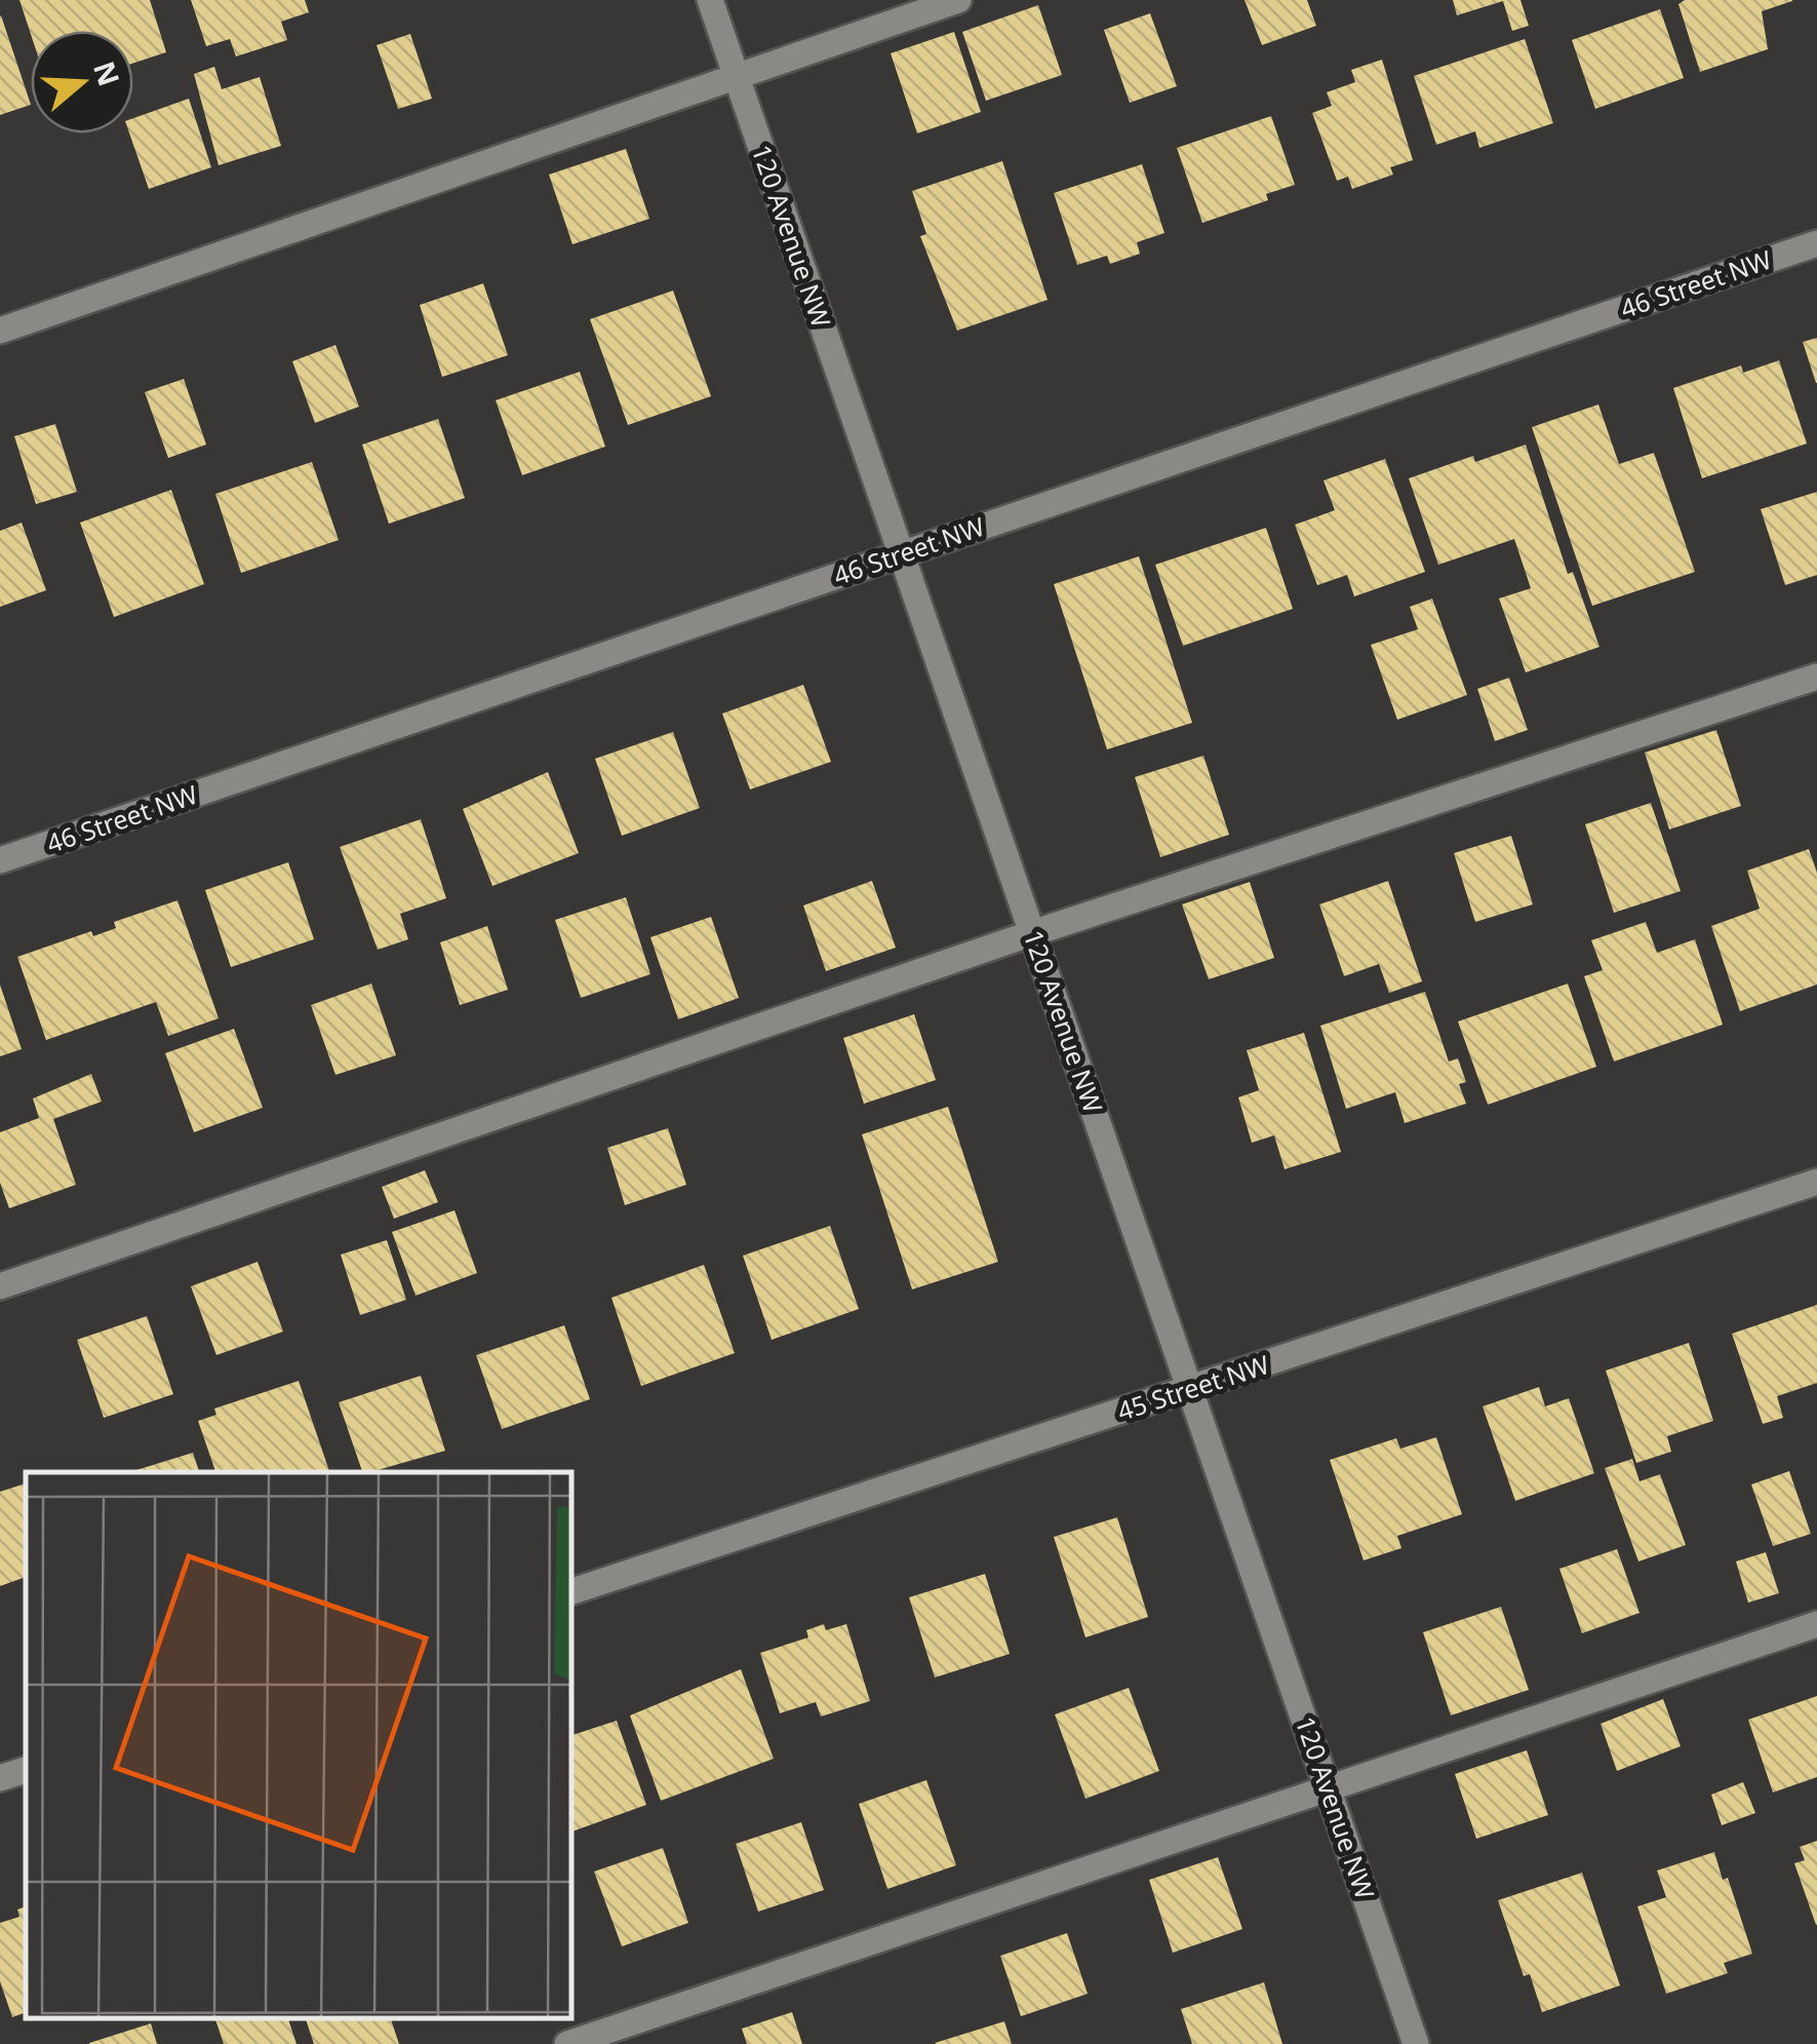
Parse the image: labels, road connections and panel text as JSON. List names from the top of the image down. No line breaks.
{"streets":{"street":["120 Avenue NW","46 Street NW","45 Street NW"]},"crossings":[["120 Avenue NW","46 Street NW"],["120 Avenue NW","45 Street NW"]],"north":"right"}
